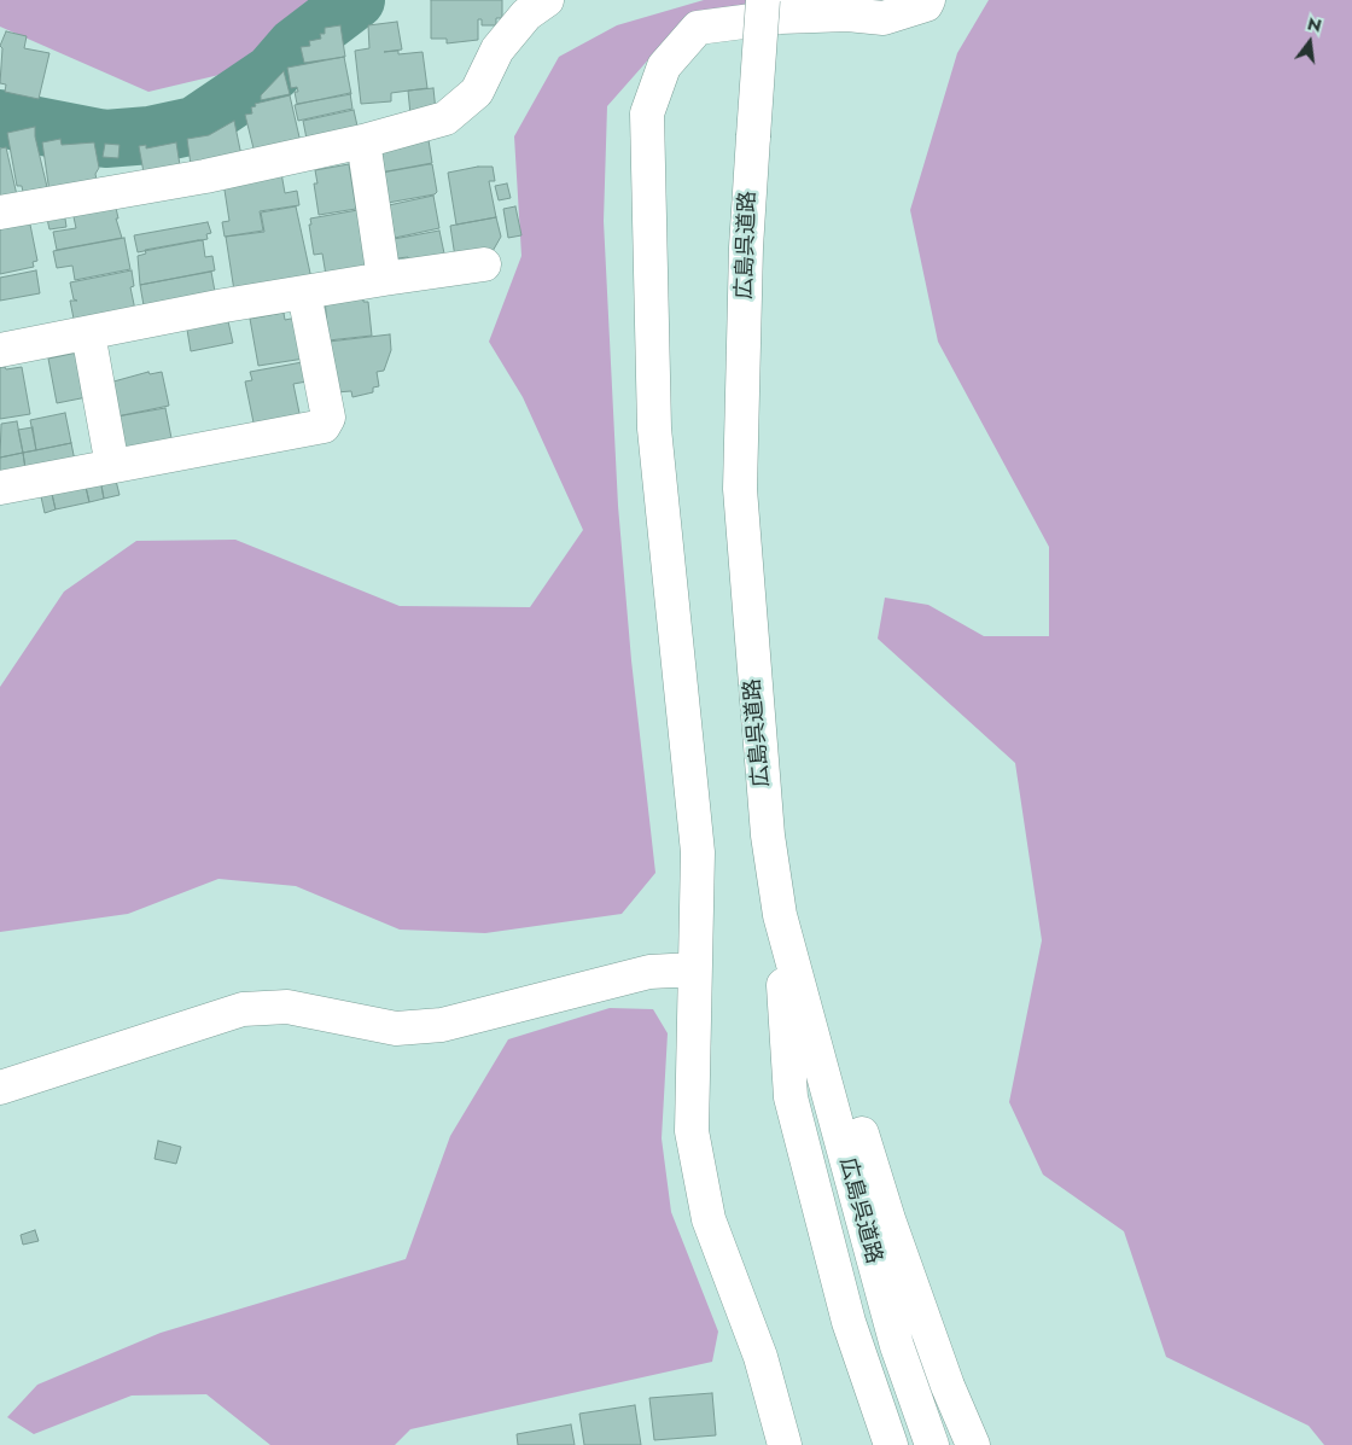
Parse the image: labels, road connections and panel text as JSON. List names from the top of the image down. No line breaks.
{"streets":{"main road":["広島呉道路"]},"north":"top"}
